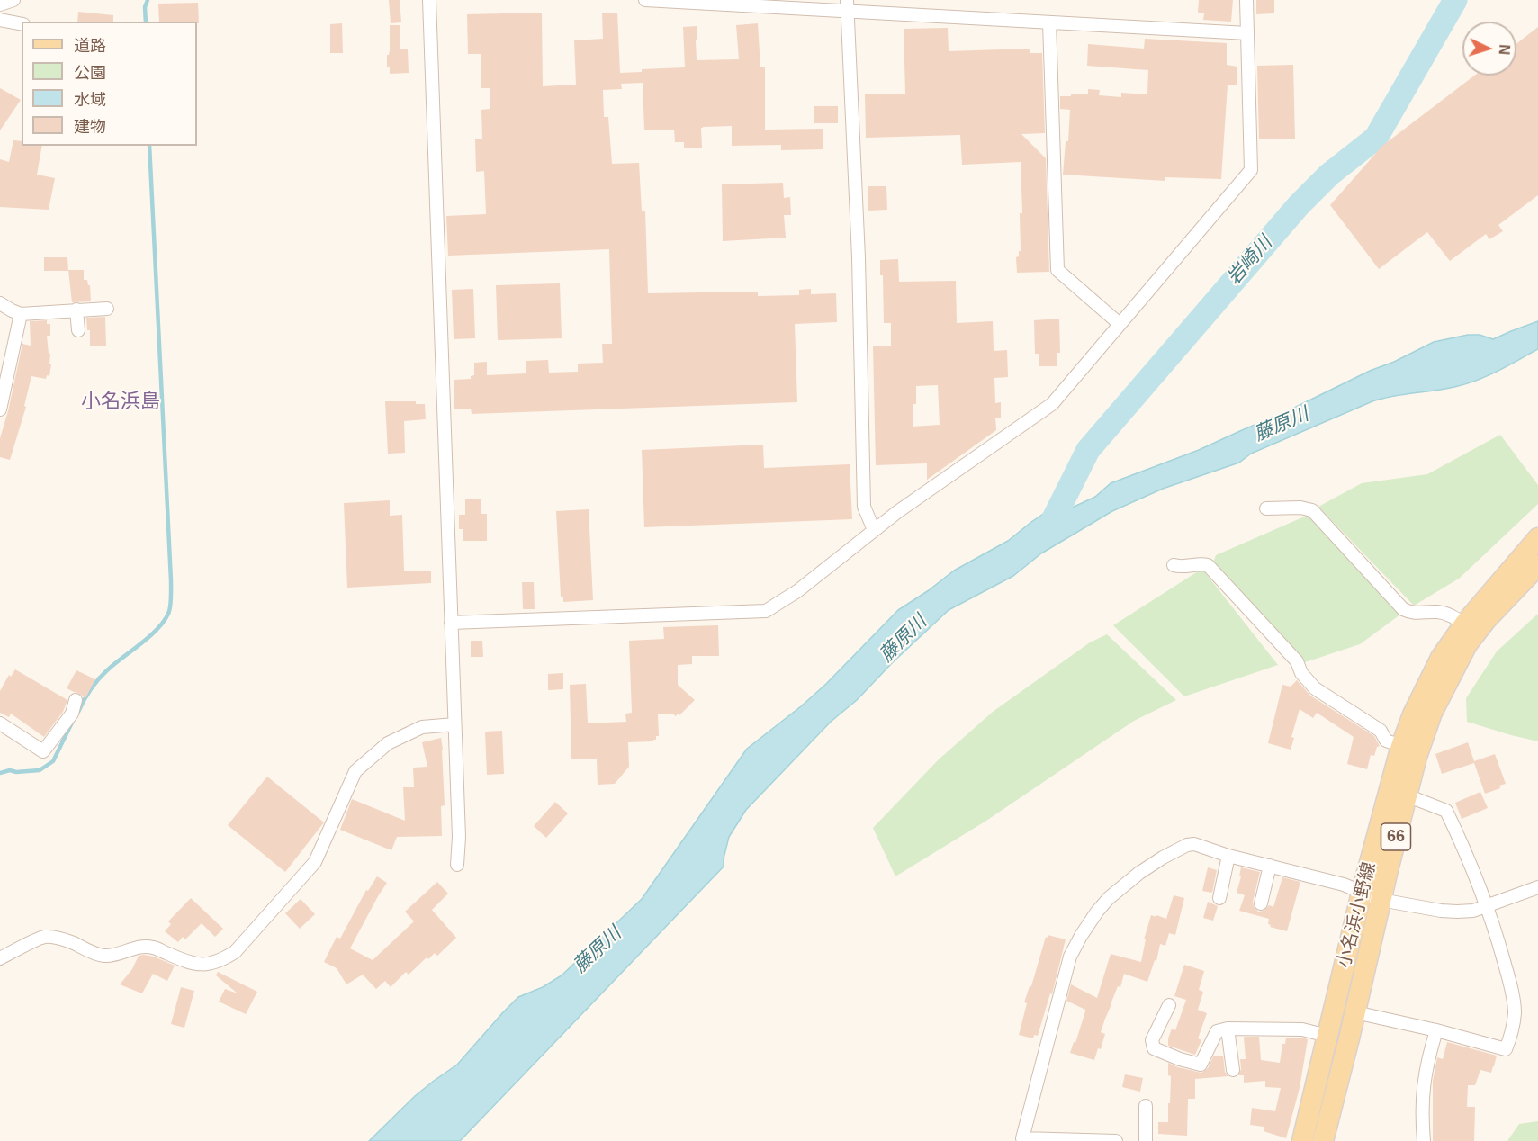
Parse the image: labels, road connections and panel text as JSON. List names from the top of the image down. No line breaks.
{"streets":{"main road":["66","小名浜小野線"]},"districts":["小名浜島"],"water":["岩崎川","藤原川"],"legend":["道路","公園","水域","建物"],"north":"right"}
